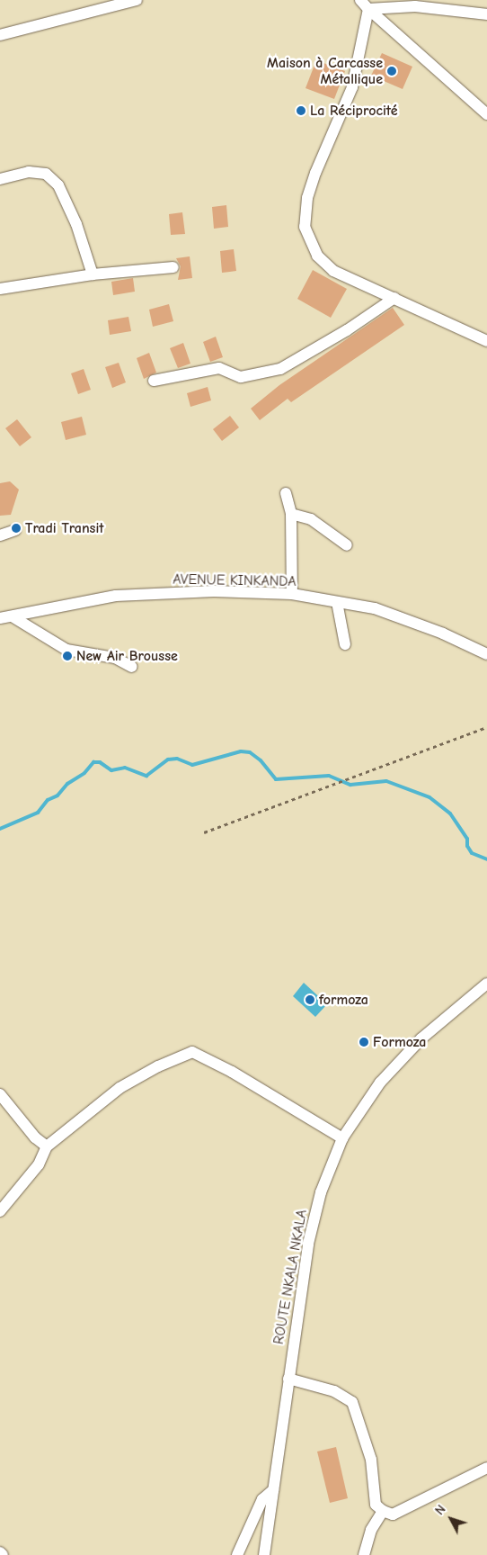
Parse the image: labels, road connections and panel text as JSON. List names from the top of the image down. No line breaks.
{"streets":{"street":["AVENUE KINKANDA","ROUTE NKALA NKALA"]},"places":["Maison à Carcasse Métallique","La Réciprocité","Tradi Transit","New Air Brousse","formoza","Formoza"],"north":"top left"}
